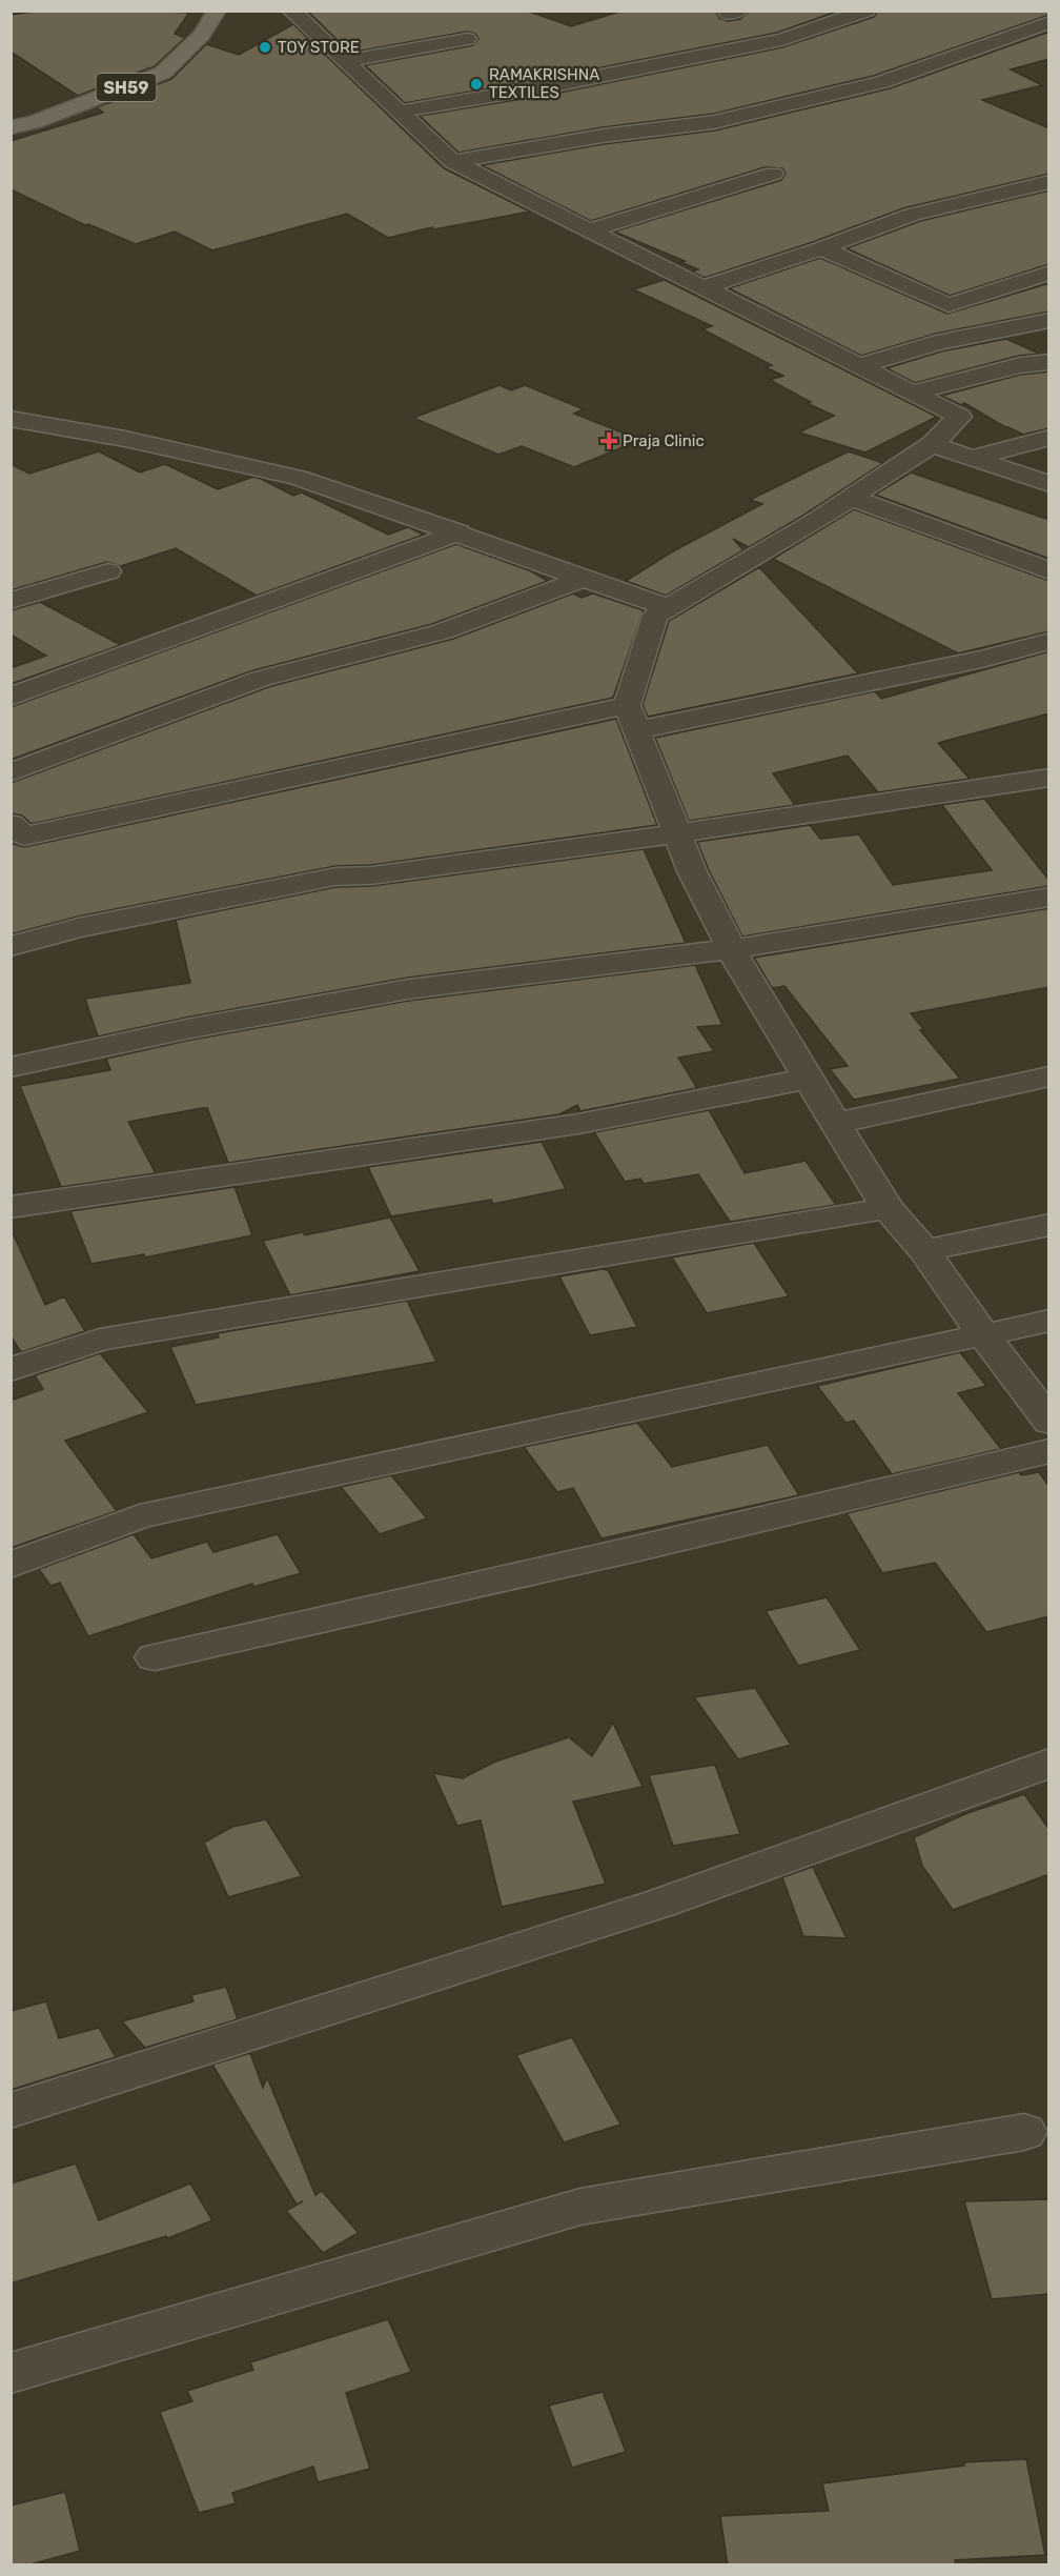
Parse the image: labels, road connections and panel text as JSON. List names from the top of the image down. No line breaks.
{"streets":{"main road":["SH59"]},"places":{"other":["TOY STORE","RAMAKRISHNA TEXTILES"],"health":["Praja Clinic"]}}
